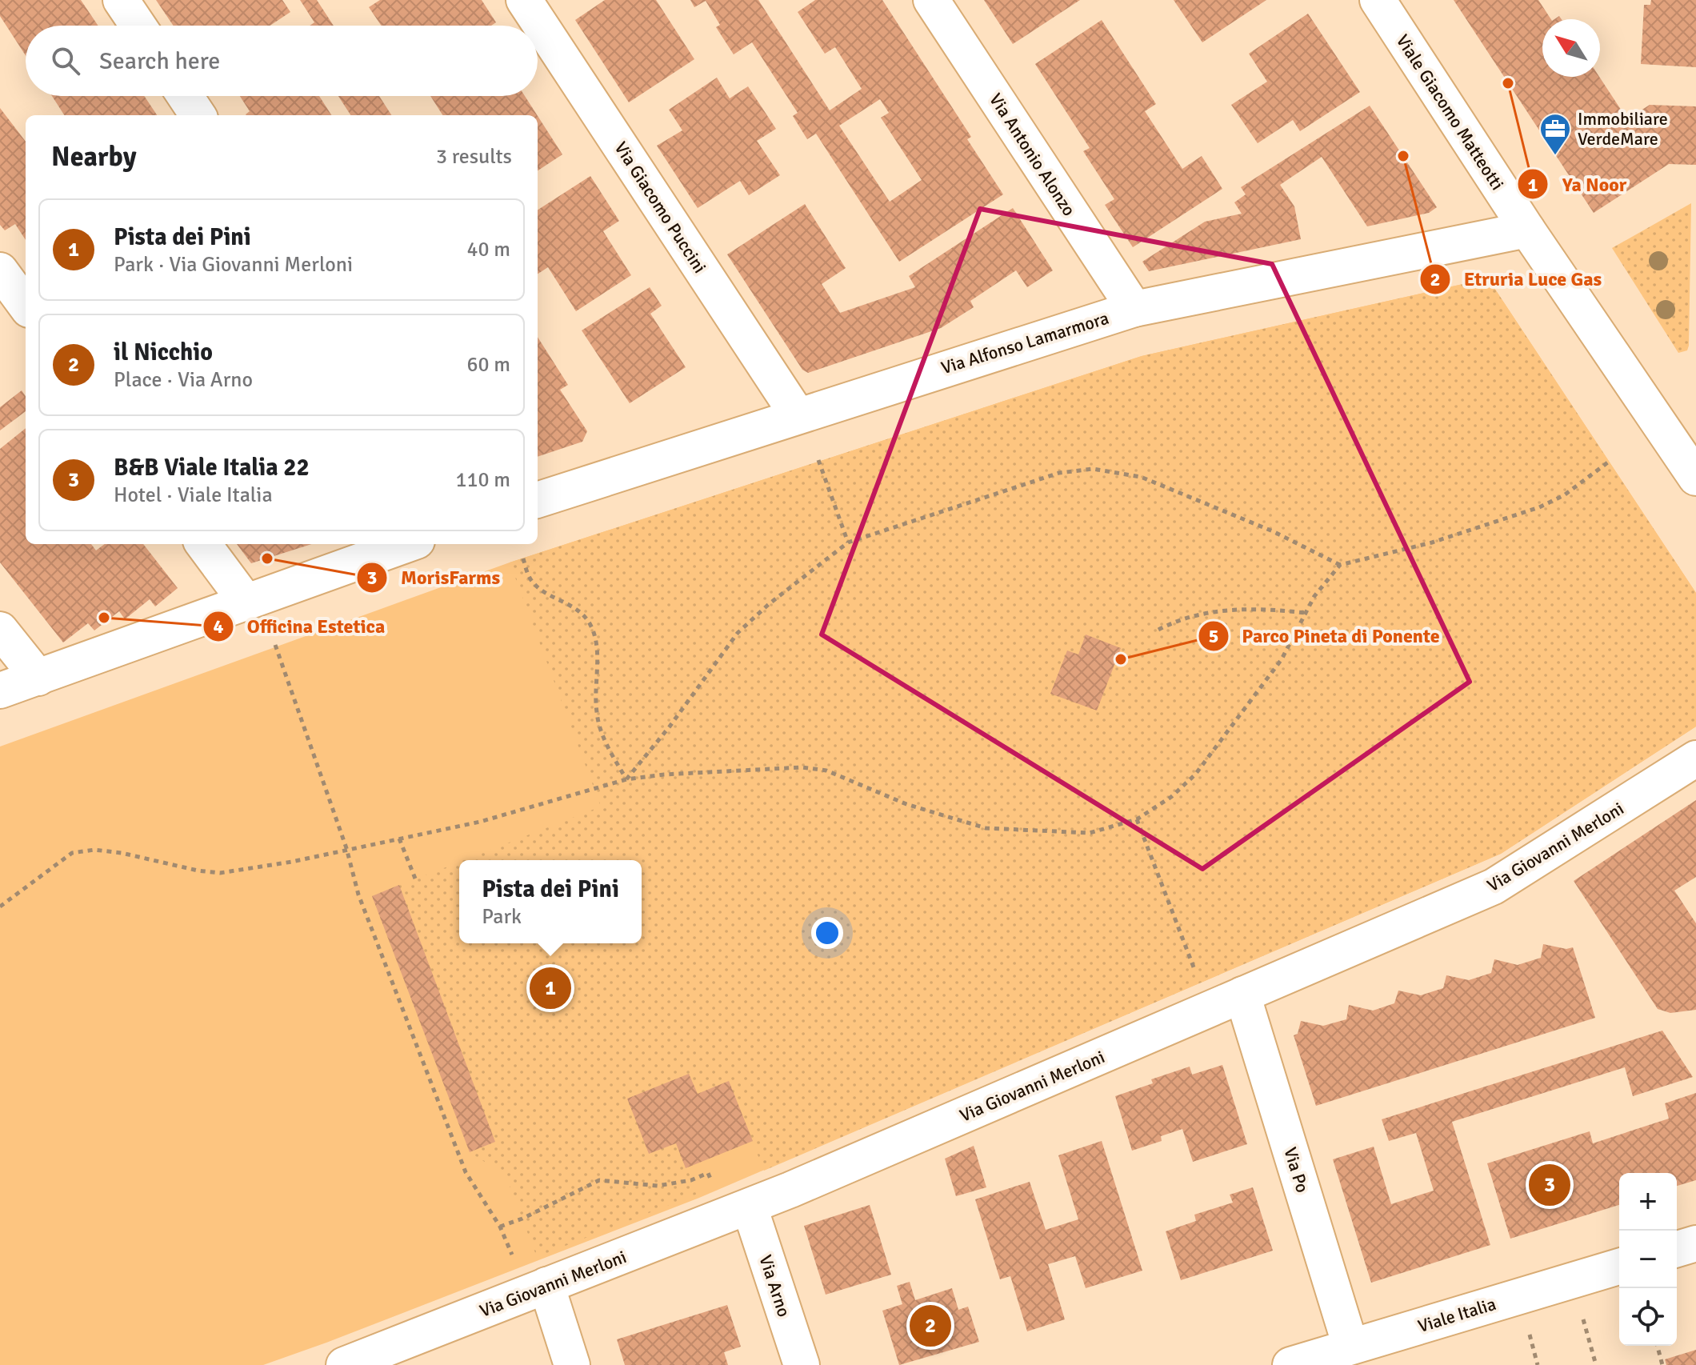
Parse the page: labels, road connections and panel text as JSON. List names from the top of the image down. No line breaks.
{"streets":{"street":["Viale Giacomo Matteotti","Via Antonio Alonzo","Via Giacomo Puccini","Via Alfonso Lamarmora","Via Giovanni Merloni","Via Po","Via Arno","Viale Italia"]},"crossings":[["Viale Giacomo Matteotti","Via Alfonso Lamarmora"],["Via Antonio Alonzo","Via Alfonso Lamarmora"],["Via Giacomo Puccini","Via Alfonso Lamarmora"],["Via Giovanni Merloni","Via Po"],["Via Giovanni Merloni","Via Arno"],["Via Po","Viale Italia"]],"places":{"other":["Ya Noor","Etruria Luce Gas","MorisFarms","Officina Estetica","Parco Pineta di Ponente"],"office":["Immobiliare VerdeMare"]},"north":"top left","page":{"search":"Search here","heading":["Nearby","3 results"],"list":[{"mark":"1","name":"Pista dei Pini","note":"Park · Via Giovanni Merloni","value":"40 m"},{"mark":"2","name":"il Nicchio","note":"Place · Via Arno","value":"60 m"},{"mark":"3","name":"B&B Viale Italia 22","note":"Hotel · Viale Italia","value":"110 m"}],"popup":["Pista dei Pini","Park"],"pins":["1","3","2"],"map_buttons":["+","−"]}}
